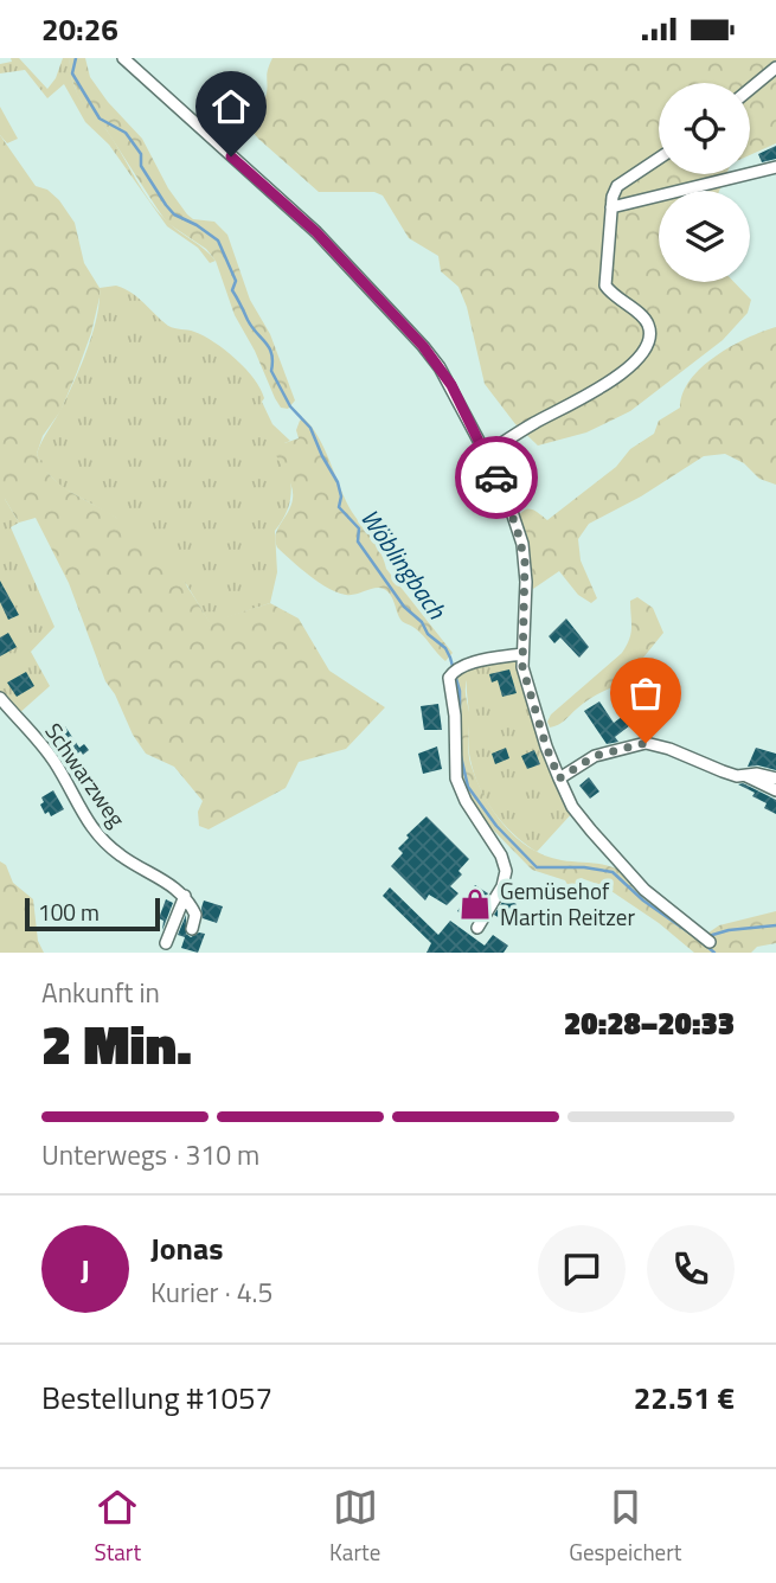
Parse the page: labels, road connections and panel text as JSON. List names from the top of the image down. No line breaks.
{"streets":{"street":["Schwarzweg"]},"water":["Wöblingbach"],"places":{"shop":["Gemüsehof Martin Reitzer"]},"scale_bar":"100 m","page":{"status":"20:26","scale":"100 m","heading":["2 Min.","Ankunft in","20:28–20:33"],"panel":["Jonas","Kurier · 4.5","Bestellung #1057","22.51 €"],"bar":"Unterwegs · 310 m","round":"J","tabs":["Start","Karte","Gespeichert"]}}
